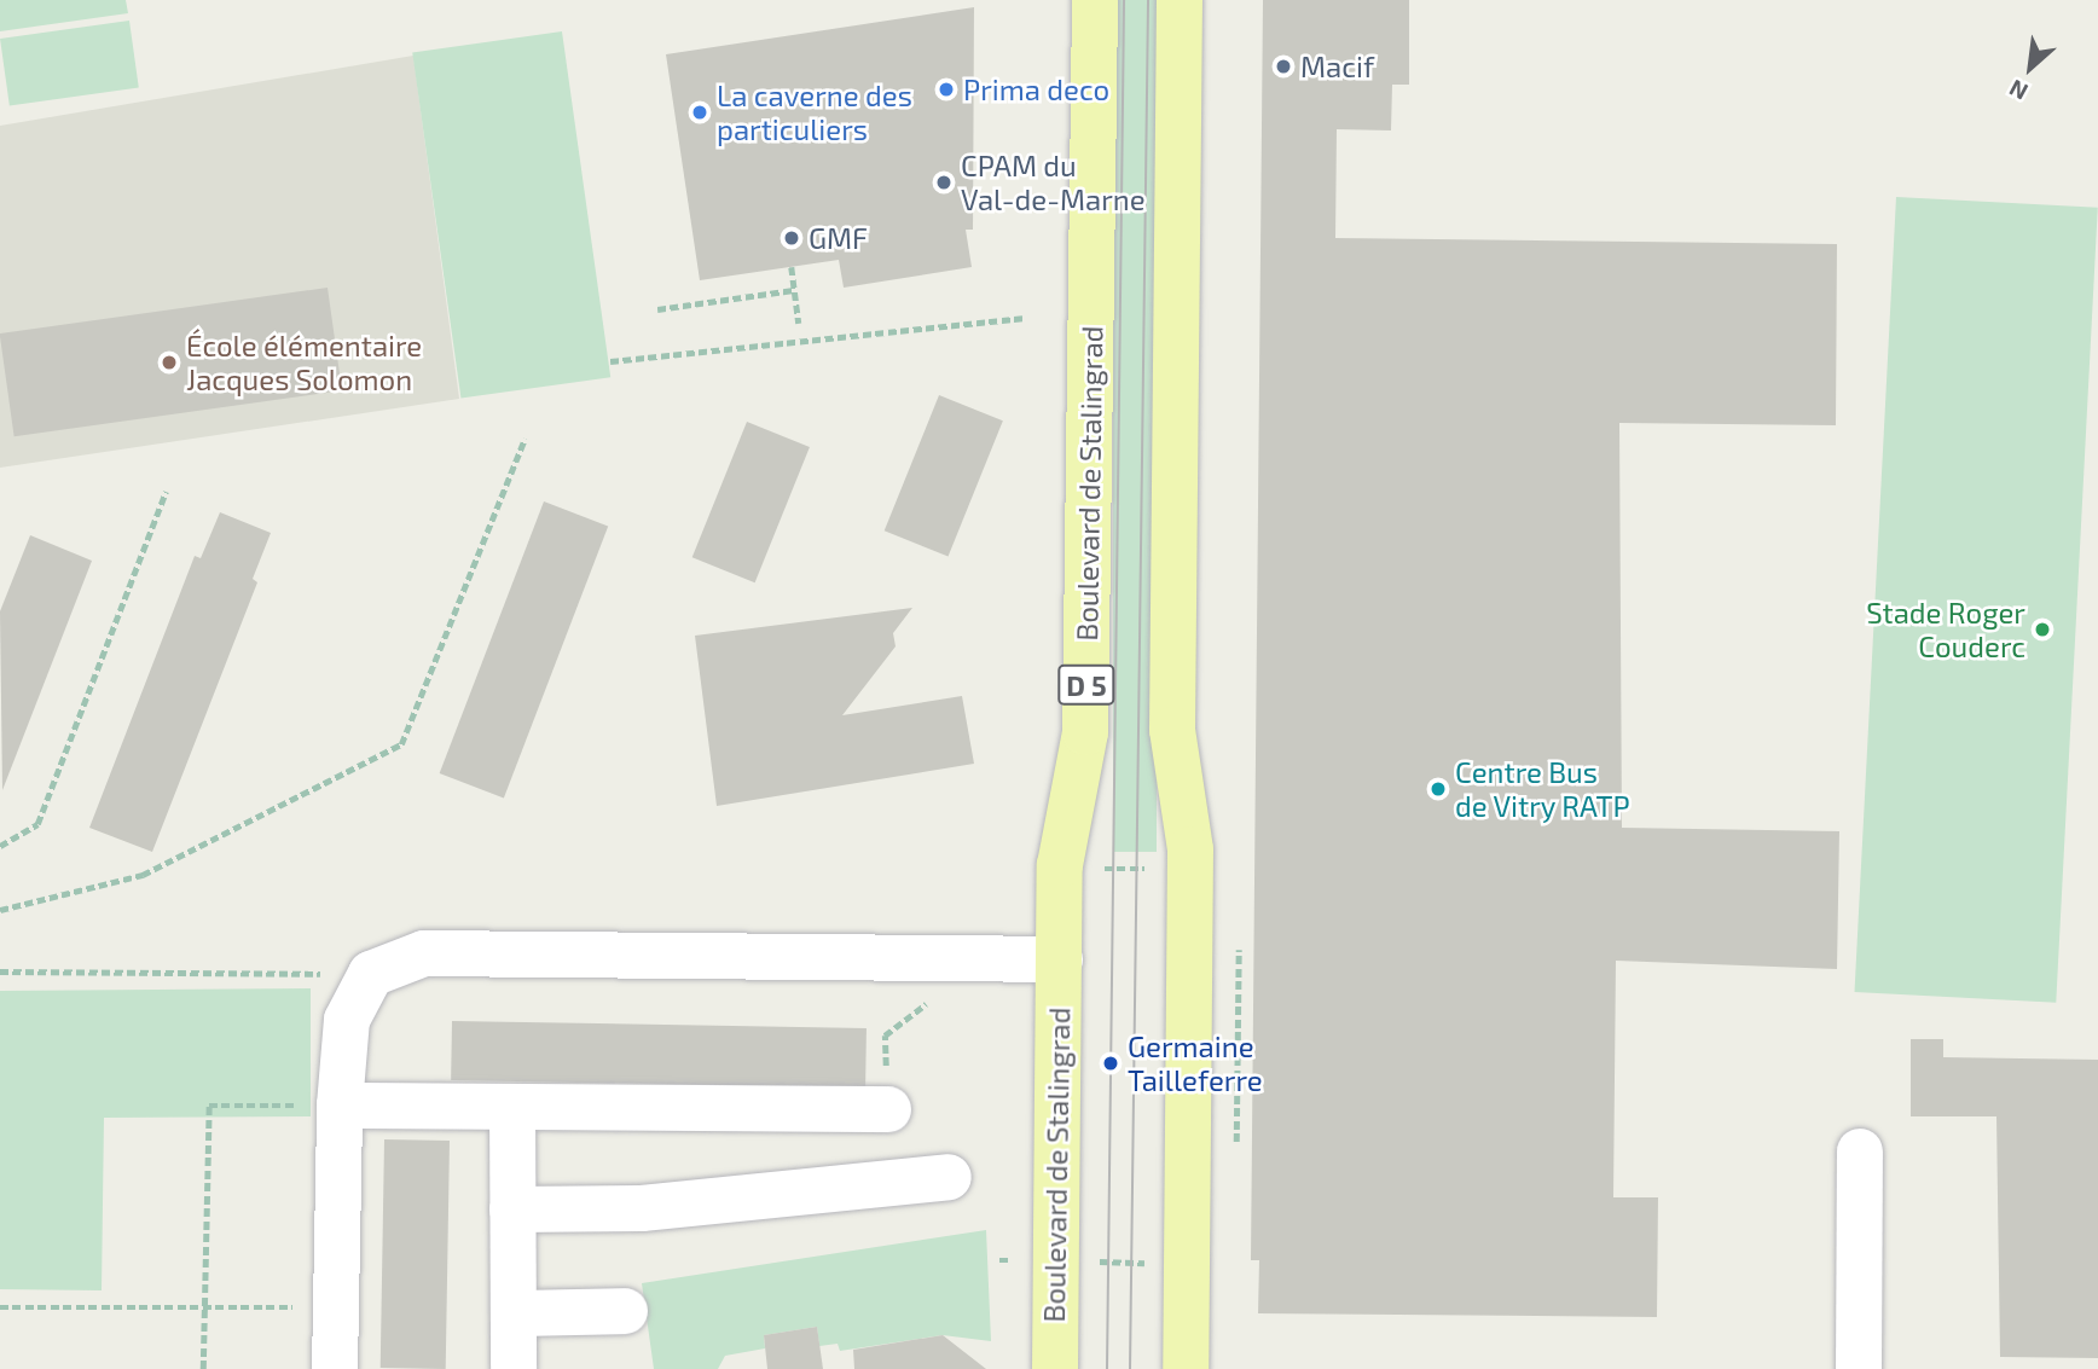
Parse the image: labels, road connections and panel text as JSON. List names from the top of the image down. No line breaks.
{"streets":{"main road":["Boulevard de Stalingrad","D 5"]},"places":["Macif","Prima deco","La caverne des particuliers","CPAM du Val-de-Marne","GMF","École élémentaire Jacques Solomon","Stade Roger Couderc","Centre Bus de Vitry RATP","Germaine Tailleferre"],"north":"bottom left"}
